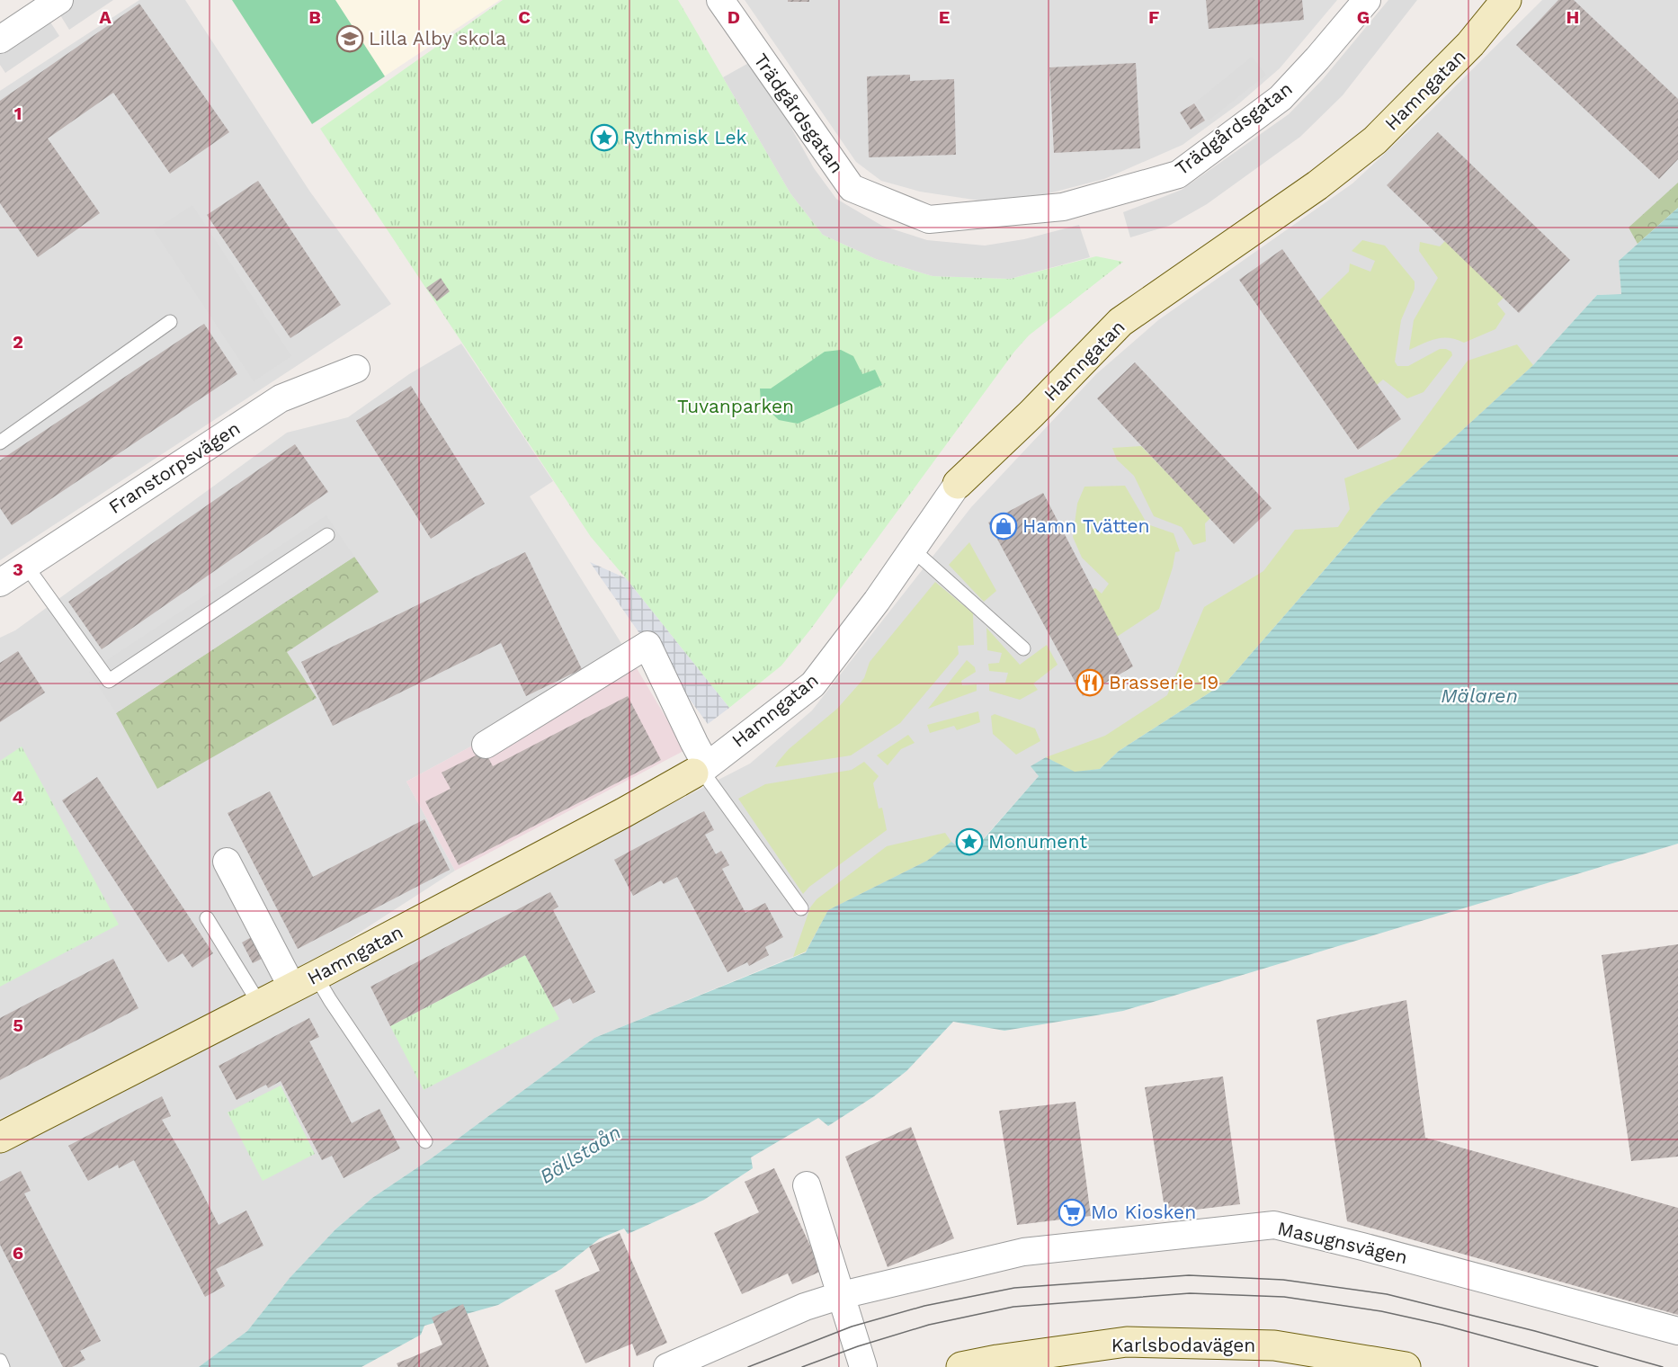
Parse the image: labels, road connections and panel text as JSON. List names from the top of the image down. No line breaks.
{"streets":{"street":["Hamngatan","Trädgårdsgatan","Franstorpsvägen","Masugnsvägen","Karlsbodavägen"]},"water":["Mälaren","Bällstaån"],"parks":["Tuvanparken"],"places":{"school or university":["Lilla Alby skola"],"place":["Rythmisk Lek","Monument"],"shop":["Hamn Tvätten"],"restaurant":["Brasserie 19"],"supermarket":["Mo Kiosken"]},"grid":{"columns":["A","B","C","D","E","F","G","H"],"rows":["1","2","3","4","5","6"]}}
